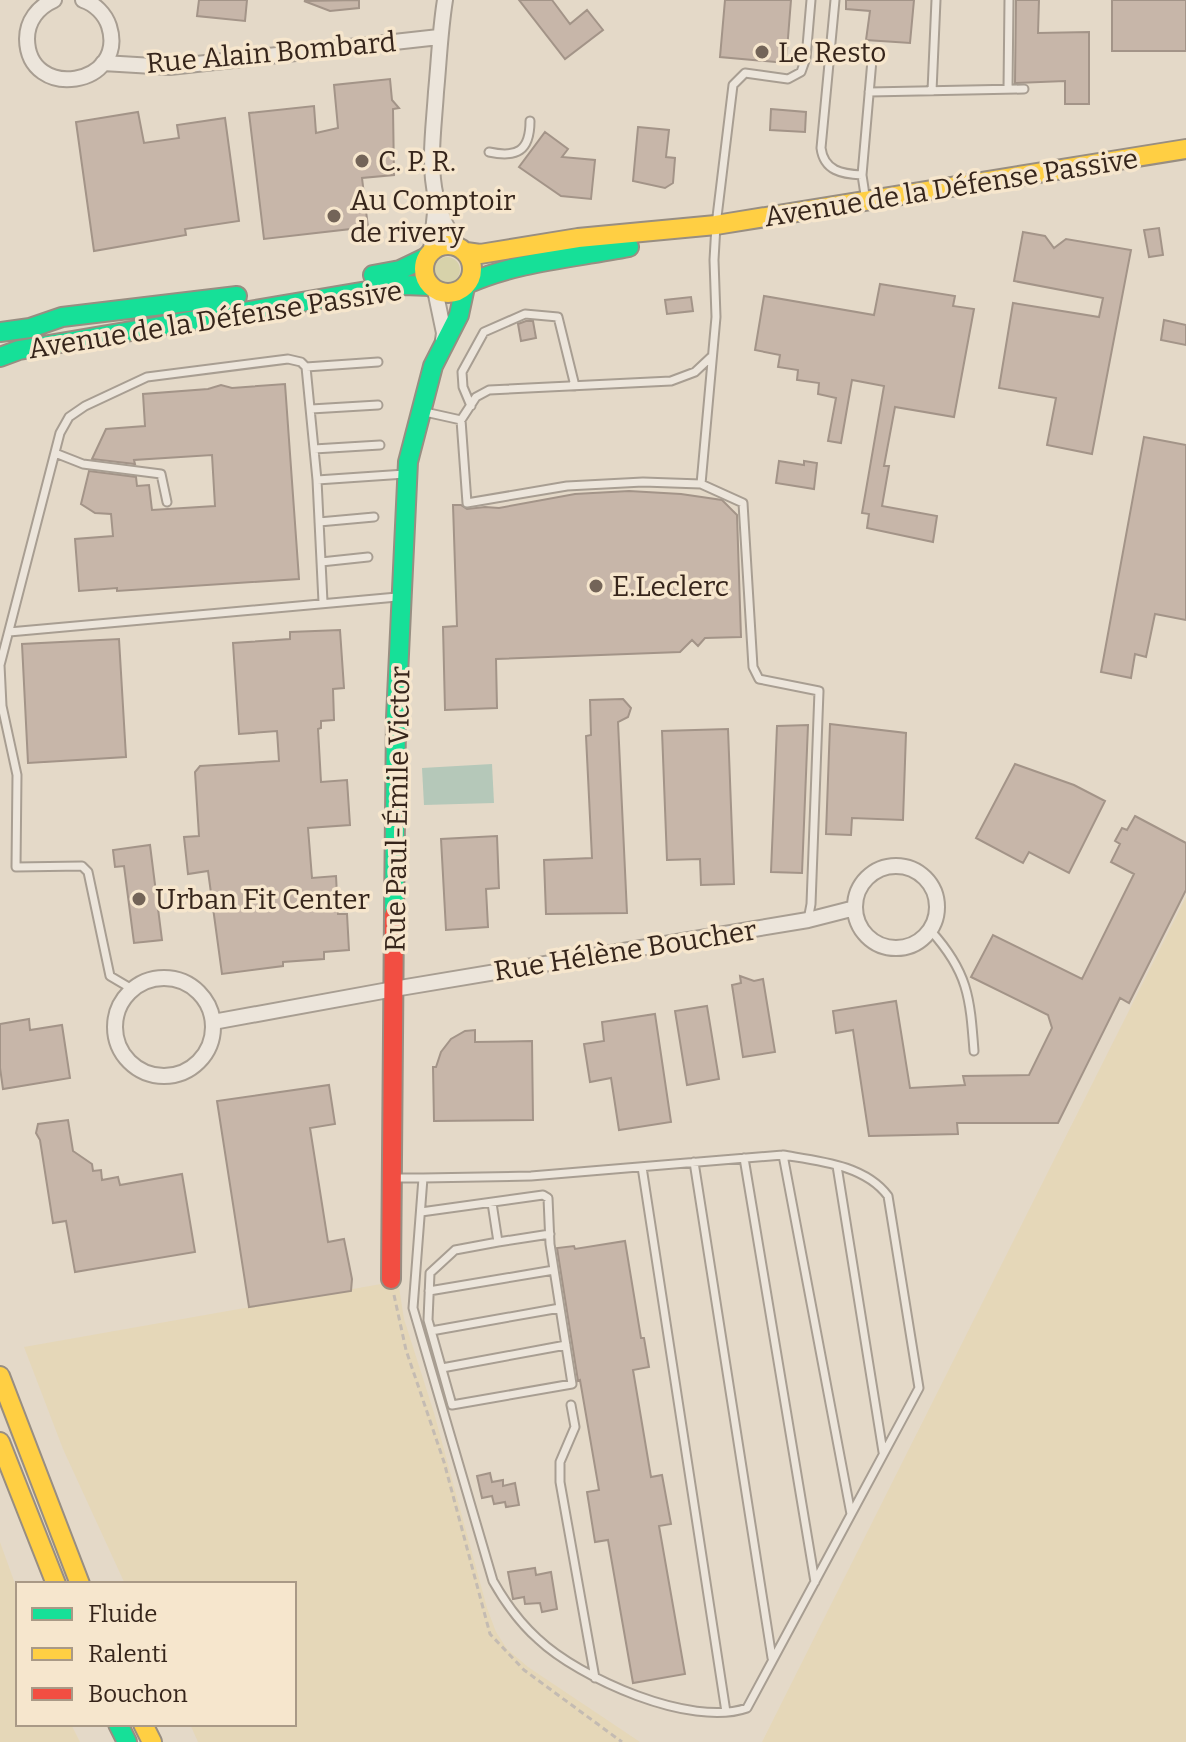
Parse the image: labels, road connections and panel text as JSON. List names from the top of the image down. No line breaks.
{"streets":{"main road":["Avenue de la Défense Passive","Rue Paul-Émile Victor"],"street":["Rue Alain Bombard","Rue Hélène Boucher"]},"crossings":[["Avenue de la Défense Passive","Rue Paul-Émile Victor"],["Rue Paul-Émile Victor","Rue Hélène Boucher"]],"places":["Le Resto","C. P. R.","Au Comptoir de rivery","E.Leclerc","Urban Fit Center"],"legend":["Fluide","Ralenti","Bouchon"]}
